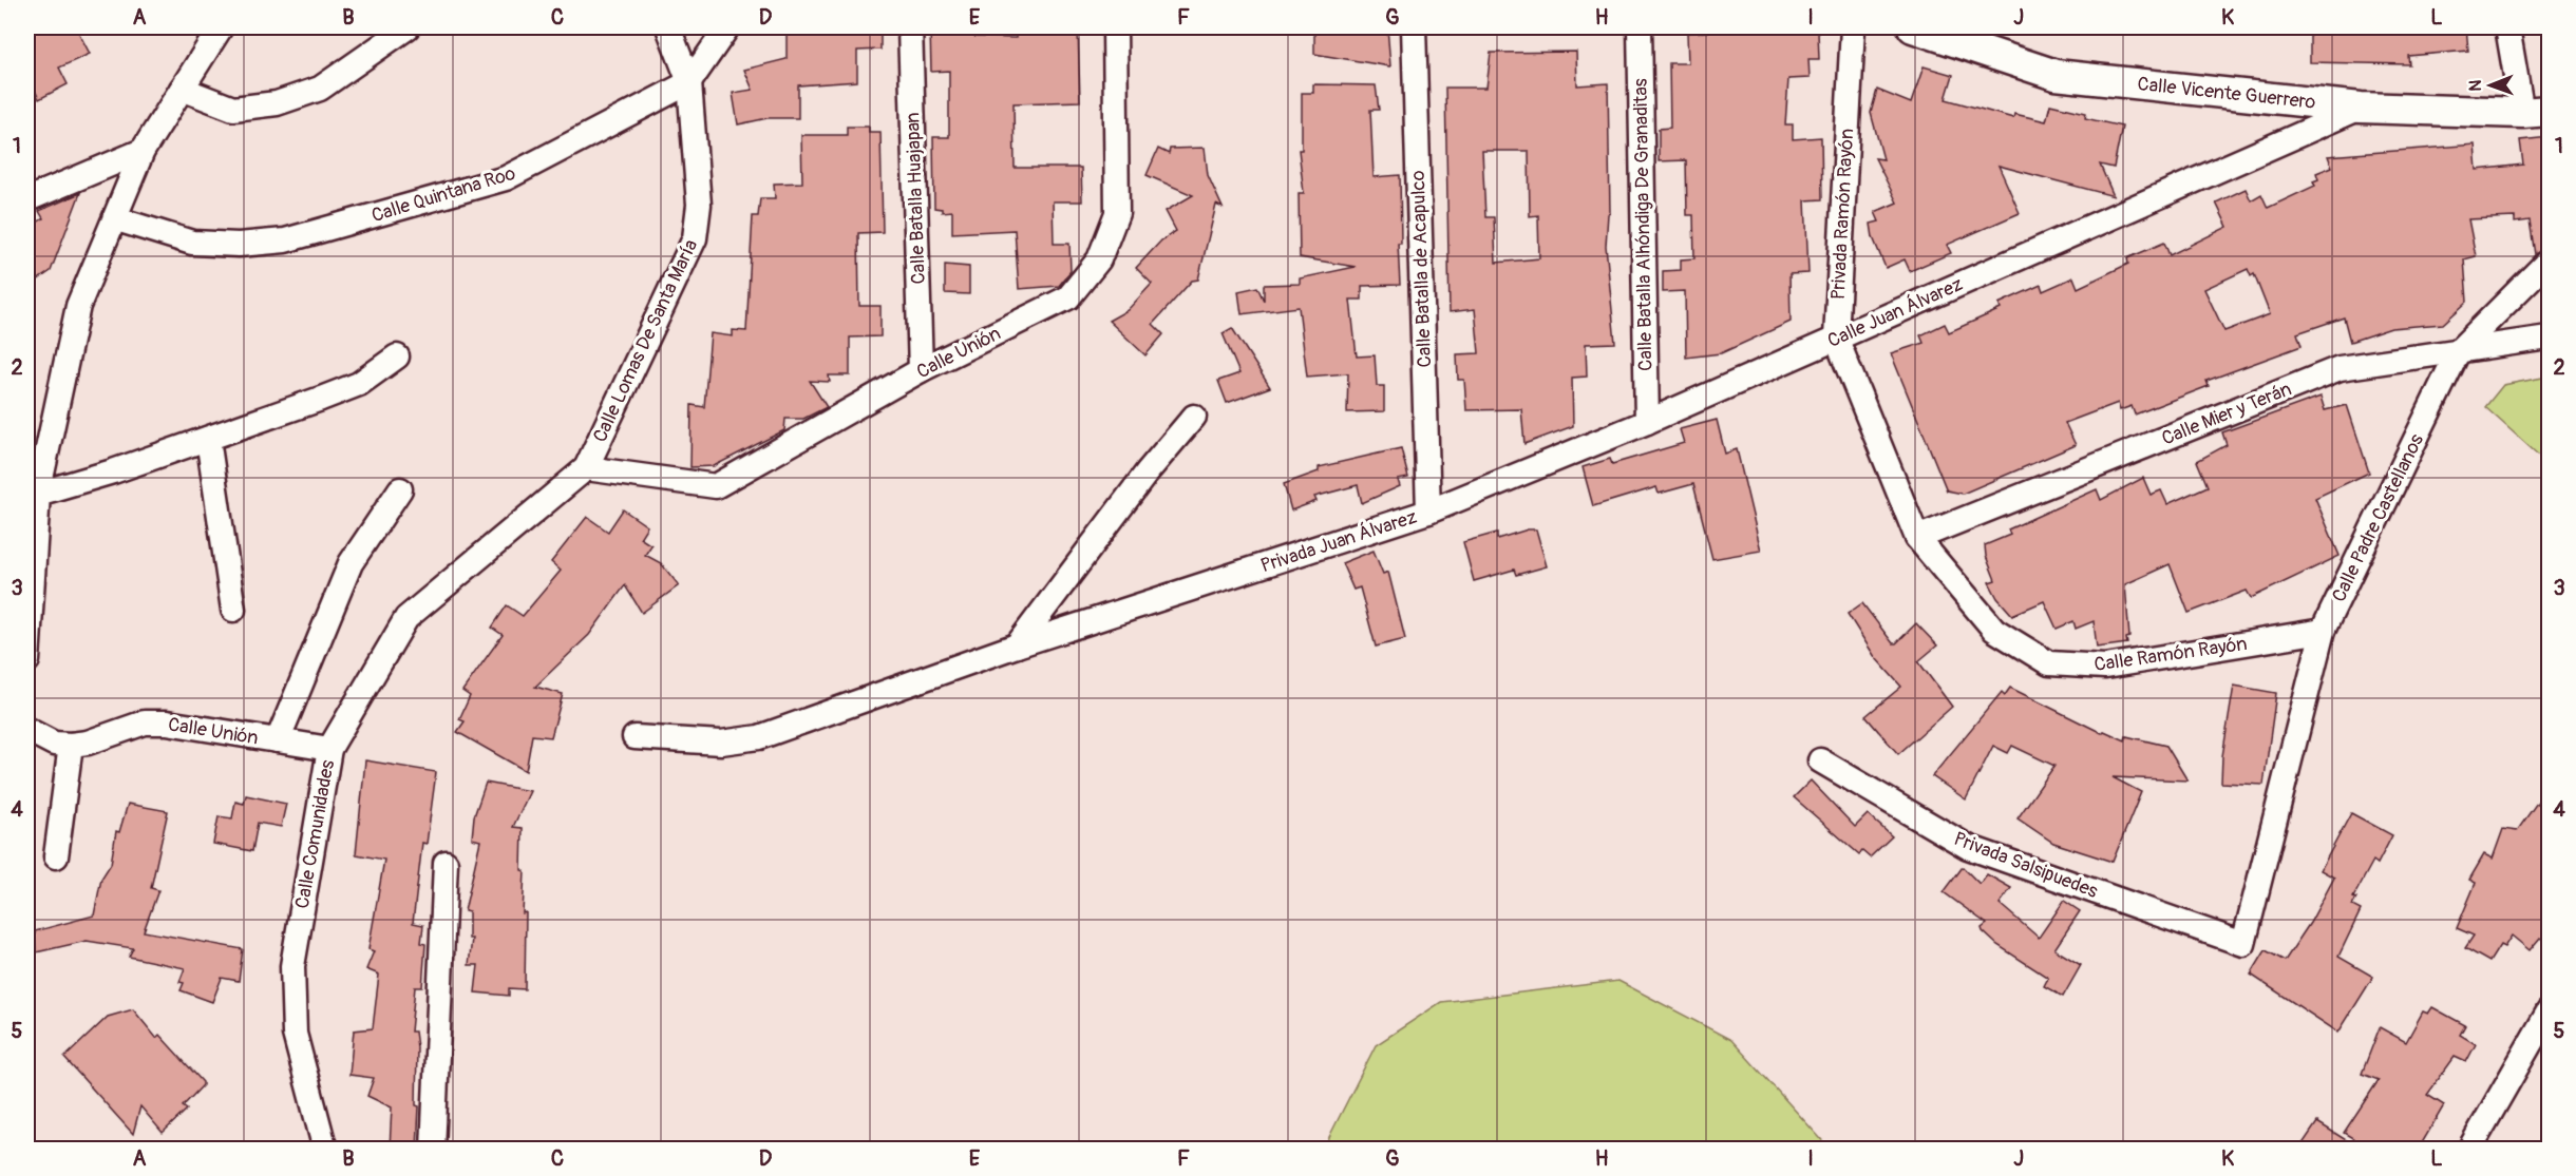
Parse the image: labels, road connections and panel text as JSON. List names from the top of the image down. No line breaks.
{"streets":{"street":["Calle Vicente Guerrero","Calle Quintana Roo","Calle Batalla Huajapan","Privada Ramón Rayón","Calle Batalla Alhóndiga De Granaditas","Calle Batalla de Acapulco","Calle Juan Álvarez","Calle Lomas De Santa María","Calle Unión","Calle Mier y Terán","Calle Padre Castellanos","Privada Juan Álvarez","Calle Ramón Rayón","Calle Comunidades","Privada Salsipuedes"]},"crossings":[["Calle Vicente Guerrero","Calle Juan Álvarez"],["Calle Quintana Roo","Calle Lomas De Santa María"],["Calle Batalla Huajapan","Calle Unión"],["Privada Ramón Rayón","Calle Juan Álvarez"],["Privada Ramón Rayón","Calle Mier y Terán"],["Privada Ramón Rayón","Calle Ramón Rayón"],["Calle Batalla Alhóndiga De Granaditas","Calle Juan Álvarez"],["Calle Batalla de Acapulco","Calle Juan Álvarez"],["Calle Batalla de Acapulco","Privada Juan Álvarez"],["Calle Juan Álvarez","Privada Juan Álvarez"],["Calle Lomas De Santa María","Calle Unión"],["Calle Lomas De Santa María","Calle Comunidades"],["Calle Unión","Calle Comunidades"],["Calle Mier y Terán","Calle Padre Castellanos"],["Calle Mier y Terán","Calle Ramón Rayón"],["Calle Padre Castellanos","Calle Ramón Rayón"],["Calle Padre Castellanos","Privada Salsipuedes"]],"north":"left","grid":{"columns":["A","B","C","D","E","F","G","H","I","J","K","L"],"rows":["1","2","3","4","5"]}}
